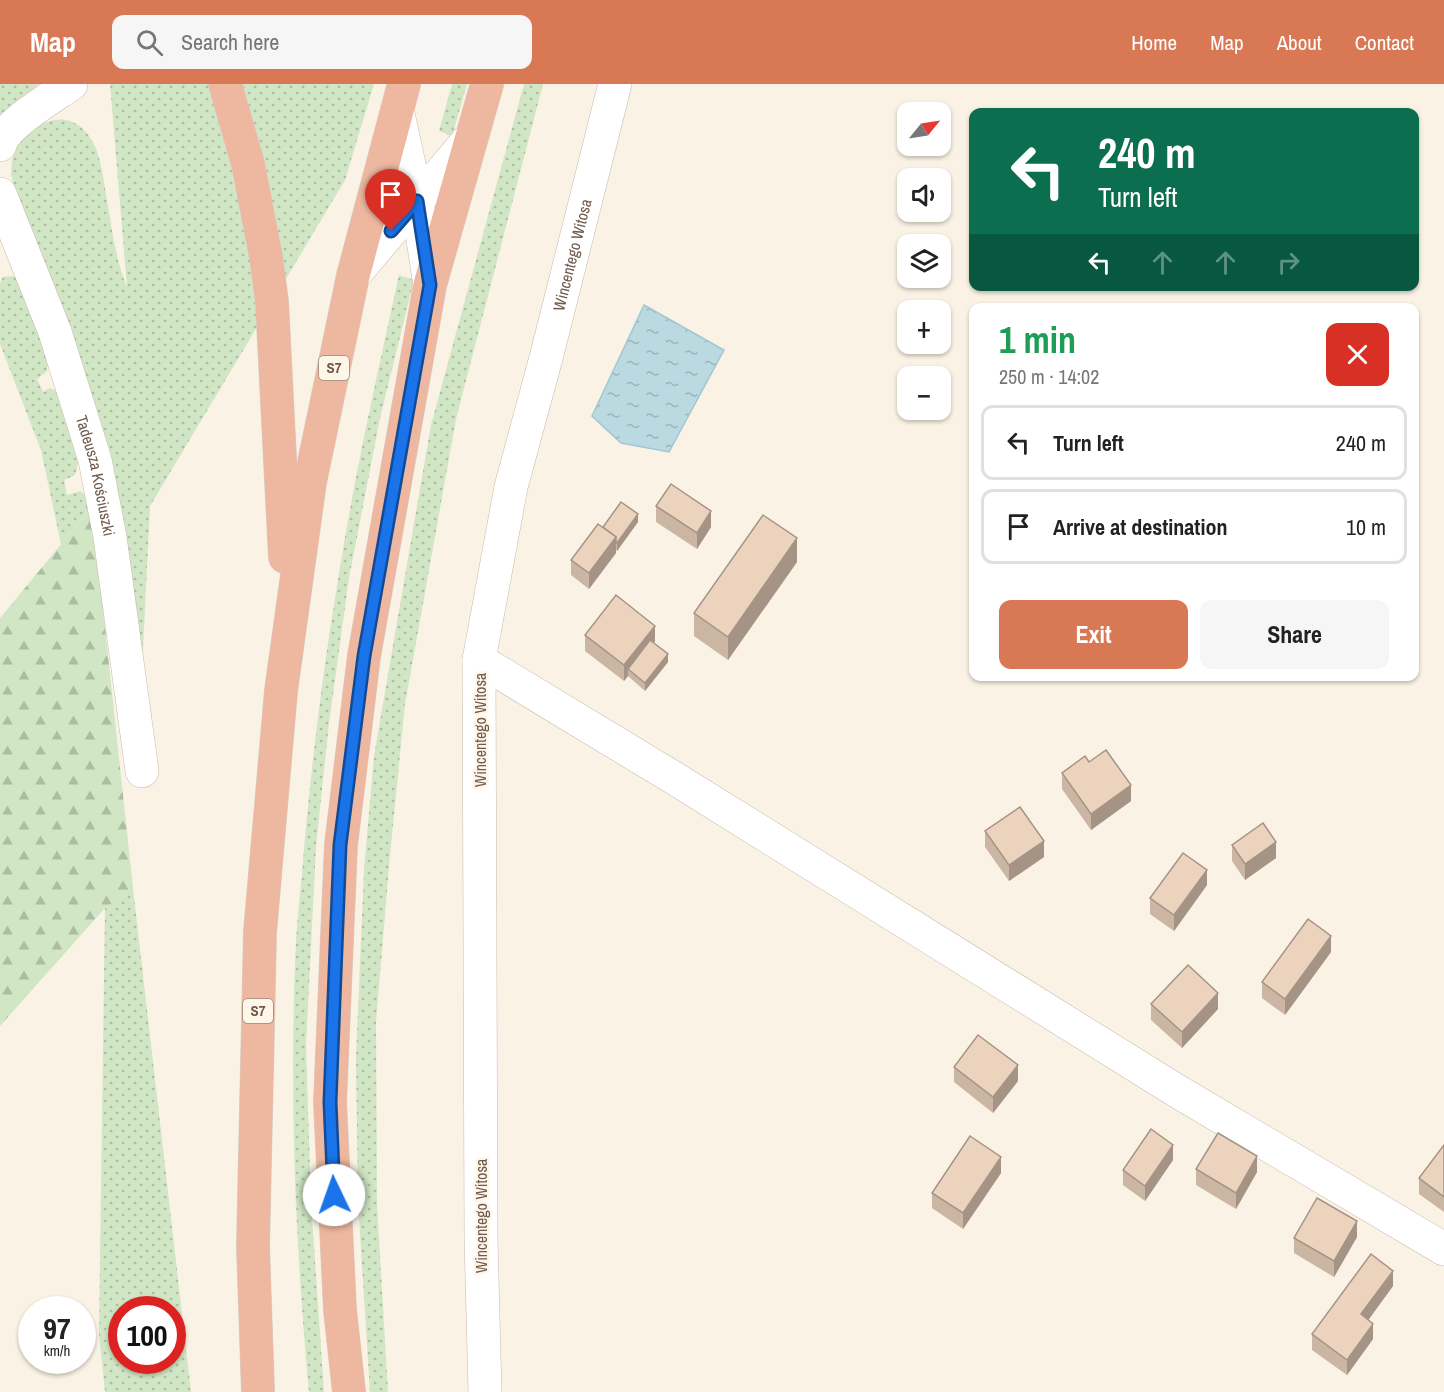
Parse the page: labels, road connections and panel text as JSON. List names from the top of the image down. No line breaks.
{"streets":{"highway":["S7"],"street":["Wincentego Witosa","Tadeusza Kościuszki"]},"north":"top right","page":{"header":"Map","search":"Search here","nav":["Home","Map","About","Contact"],"map_buttons":["+","−"],"turn":["240 m","Turn left"],"heading":["1 min","250 m · 14:02"],"list":[{"name":"Turn left","value":"240 m"},{"name":"Arrive at destination","value":"10 m"}],"buttons":["Exit","Share"],"speed":"97 km/h","limit":"100"}}
